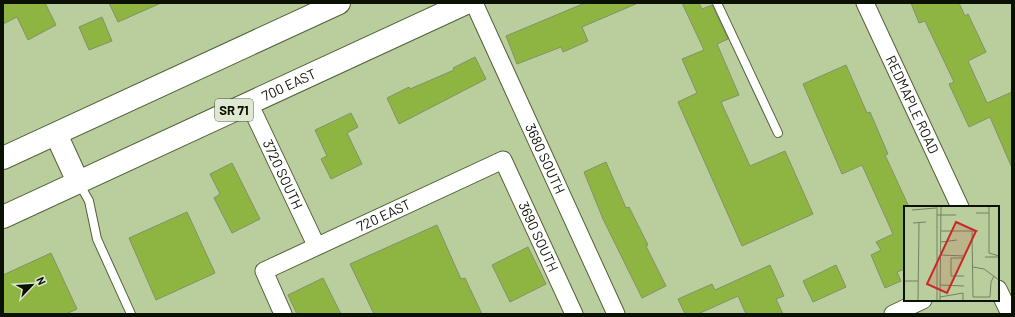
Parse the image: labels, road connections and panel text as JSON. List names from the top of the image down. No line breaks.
{"streets":{"main road":["700 EAST","SR 71"],"street":["REDMAPLE ROAD","3680 SOUTH","3720 SOUTH","720 EAST","3690 SOUTH"]},"crossings":[["700 EAST","3720 SOUTH"],["3720 SOUTH","720 EAST"],["720 EAST","3690 SOUTH"]],"north":"top right"}
